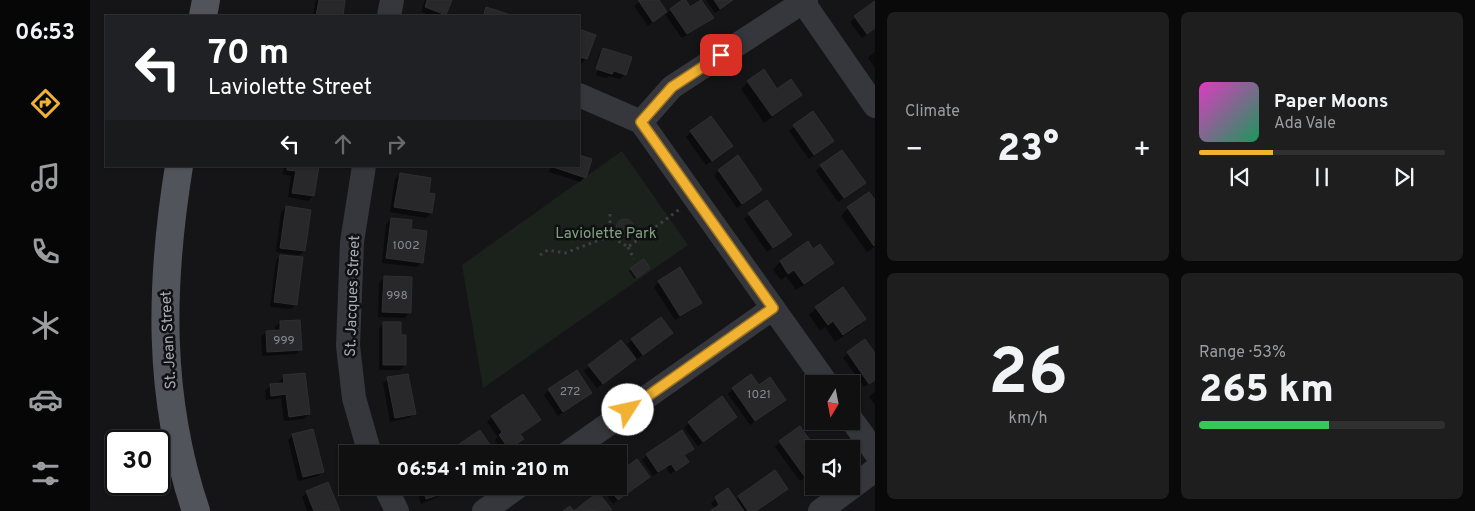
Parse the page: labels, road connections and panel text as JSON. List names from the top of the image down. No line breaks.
{"streets":{"main road":["St. Jean Street"],"street":["St. Jacques Street"]},"parks":["Laviolette Park"],"house_numbers":["1002","998","999","272","1021"],"north":"bottom","page":{"tabs":"06:53","tile":["Climate",["26","km/h"],["Range · 53%","265 km"]],"turn":["70 m","Laviolette Street"],"song":["Paper Moons","Ada Vale"],"heat":["−","23°","+"],"limit":"30","trip":"06:54 · 1 min · 210 m"}}
